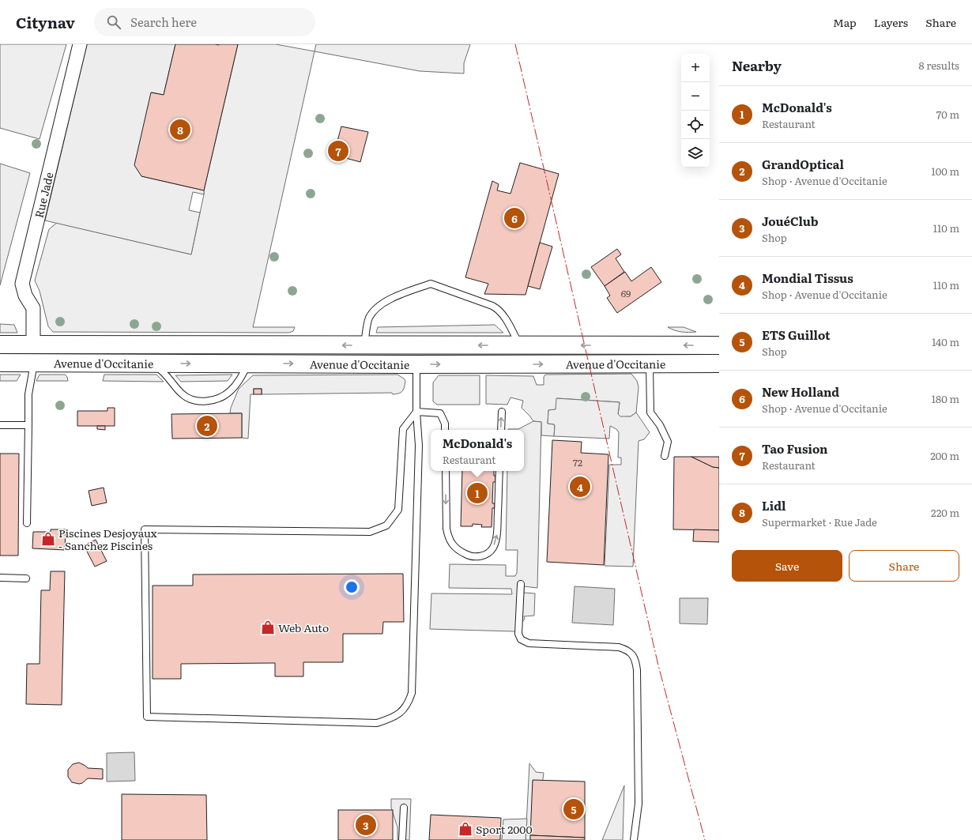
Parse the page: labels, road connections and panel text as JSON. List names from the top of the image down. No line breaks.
{"streets":{"main road":["Avenue d'Occitanie"],"street":["Rue Jade"]},"crossings":[["Rue Jade","Avenue d'Occitanie"]],"places":{"shop":["Piscines Desjoyaux - Sanchez Piscines","Web Auto","Sport 2000"]},"house_numbers":["69","72"],"page":{"header":"Citynav","search":"Search here","nav":["Map","Layers","Share"],"heading":["Nearby","8 results"],"map_buttons":["+","−"],"list":[{"mark":"1","name":"McDonald's","note":"Restaurant","value":"70 m"},{"mark":"2","name":"GrandOptical","note":"Shop · Avenue d'Occitanie","value":"100 m"},{"mark":"3","name":"JouéClub","note":"Shop","value":"110 m"},{"mark":"4","name":"Mondial Tissus","note":"Shop · Avenue d'Occitanie","value":"110 m"},{"mark":"5","name":"ETS Guillot","note":"Shop","value":"140 m"},{"mark":"6","name":"New Holland","note":"Shop · Avenue d'Occitanie","value":"180 m"},{"mark":"7","name":"Tao Fusion","note":"Restaurant","value":"200 m"},{"mark":"8","name":"Lidl","note":"Supermarket · Rue Jade","value":"220 m"}],"pins":["8","7","6","2","4","1","5","3"],"popup":["McDonald's","Restaurant"],"buttons":["Save","Share"]}}
